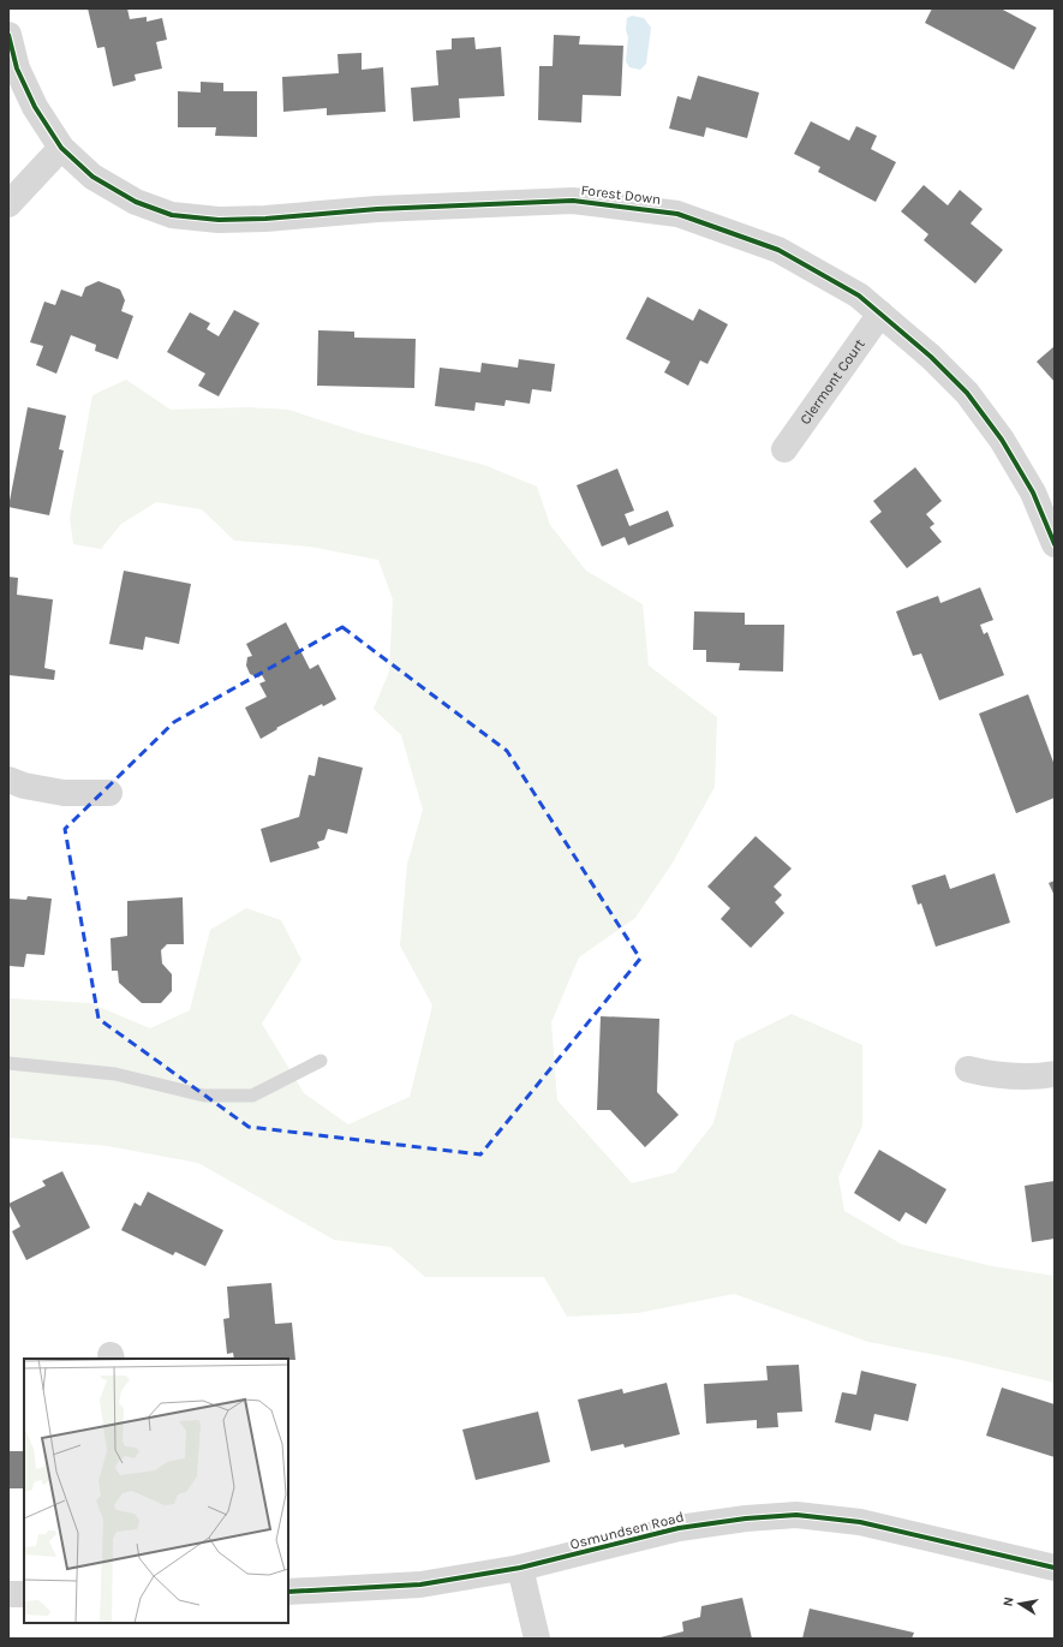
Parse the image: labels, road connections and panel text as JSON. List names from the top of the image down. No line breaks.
{"streets":{"street":["Forest Down","Clermont Court","Osmundsen Road"]},"crossings":[["Forest Down","Clermont Court"]],"north":"left"}
